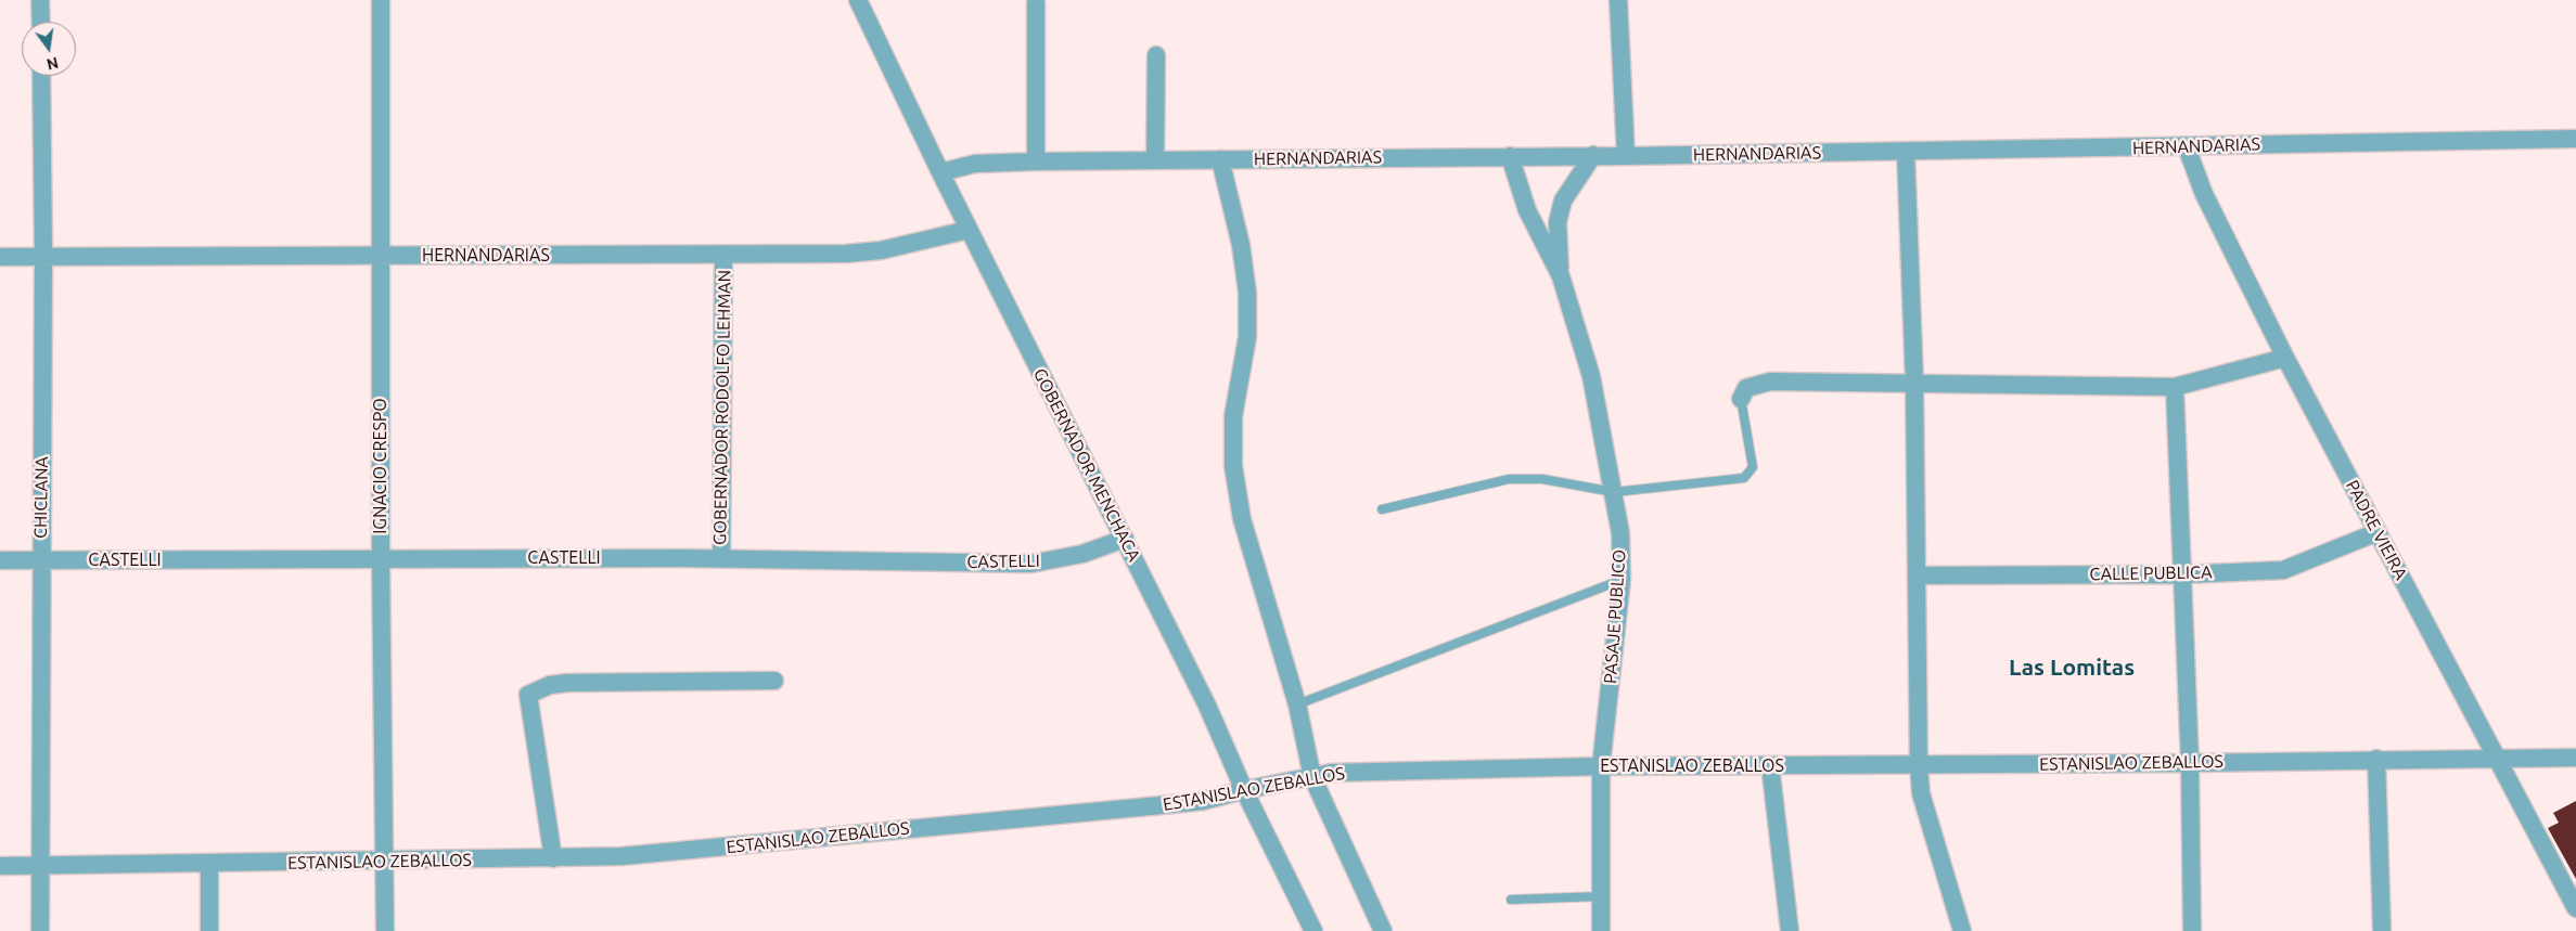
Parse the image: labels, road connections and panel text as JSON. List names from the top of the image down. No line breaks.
{"streets":{"street":["HERNANDARIAS","GOBERNADOR RODOLFO LEHMAN","GOBERNADOR MENCHACA","IGNACIO CRESPO","CHICLANA","PADRE VIEIRA","CASTELLI","CALLE PUBLICA","PASAJE PUBLICO","ESTANISLAO ZEBALLOS"]},"crossings":[["HERNANDARIAS","GOBERNADOR RODOLFO LEHMAN"],["HERNANDARIAS","GOBERNADOR MENCHACA"],["HERNANDARIAS","IGNACIO CRESPO"],["HERNANDARIAS","CHICLANA"],["HERNANDARIAS","PADRE VIEIRA"],["HERNANDARIAS","PASAJE PUBLICO"],["GOBERNADOR RODOLFO LEHMAN","CASTELLI"],["GOBERNADOR MENCHACA","CASTELLI"],["GOBERNADOR MENCHACA","ESTANISLAO ZEBALLOS"],["IGNACIO CRESPO","CASTELLI"],["IGNACIO CRESPO","ESTANISLAO ZEBALLOS"],["CHICLANA","CASTELLI"],["CHICLANA","ESTANISLAO ZEBALLOS"],["PADRE VIEIRA","CALLE PUBLICA"],["PADRE VIEIRA","ESTANISLAO ZEBALLOS"],["PASAJE PUBLICO","ESTANISLAO ZEBALLOS"]],"districts":["Las Lomitas"],"north":"bottom"}
